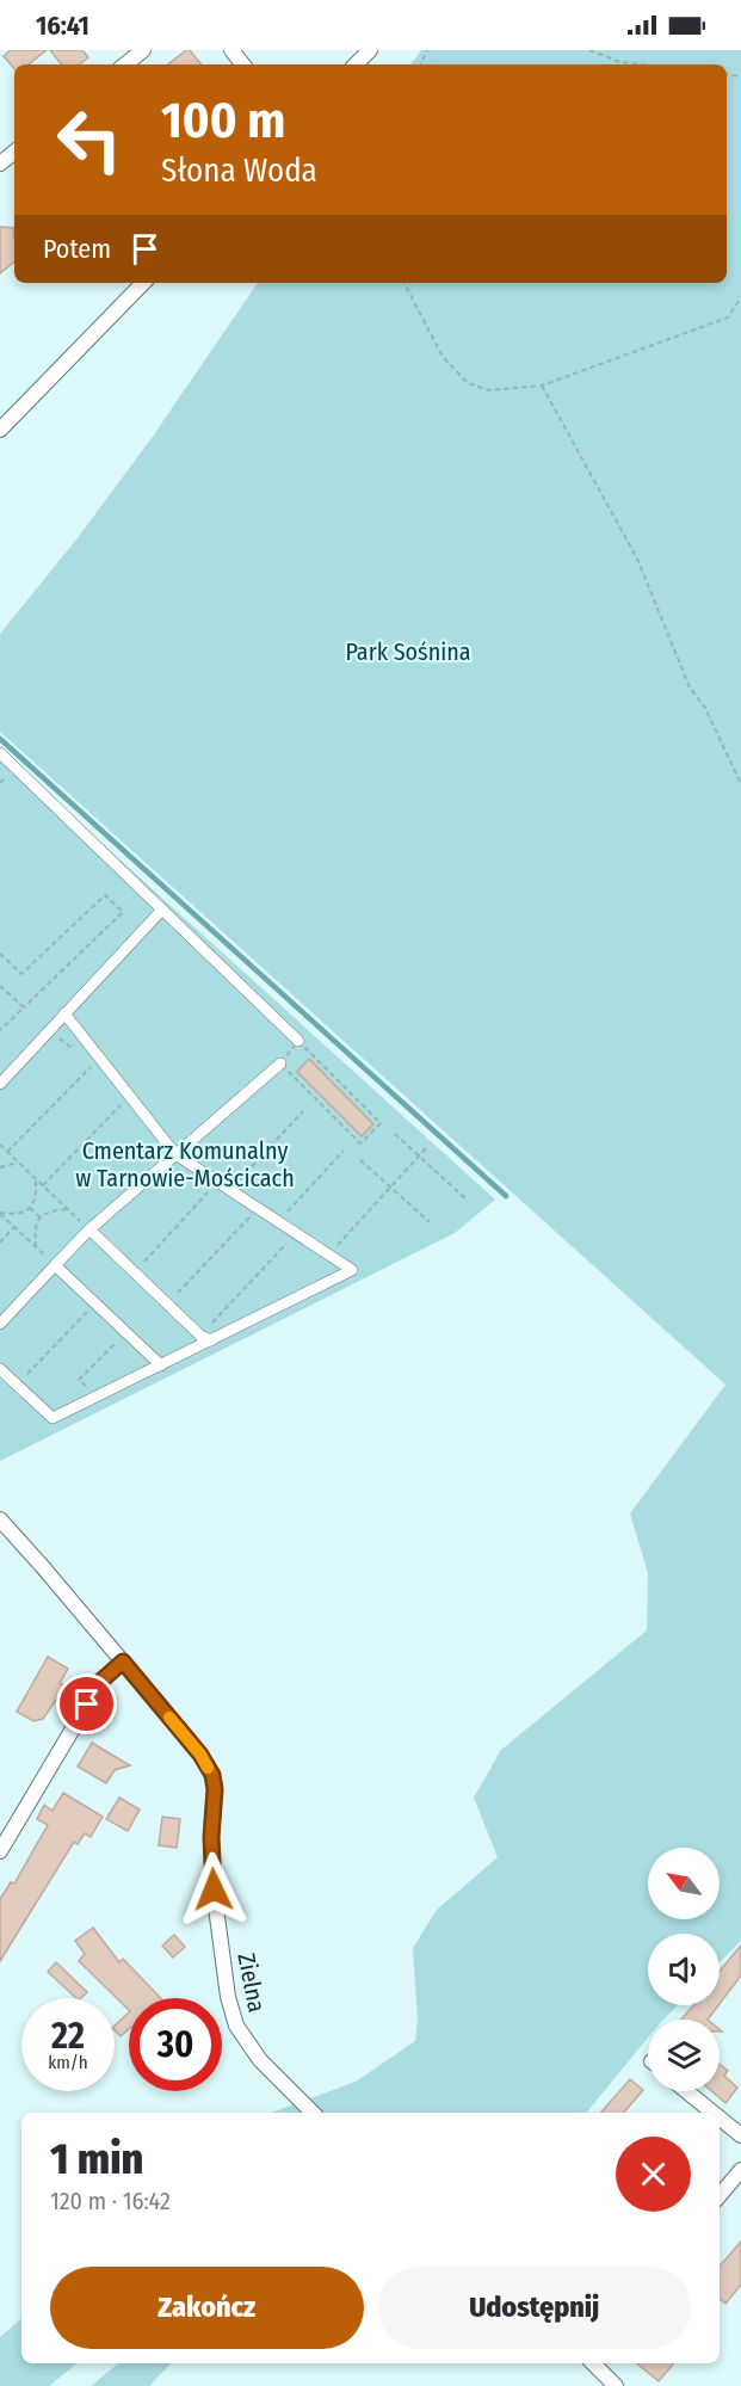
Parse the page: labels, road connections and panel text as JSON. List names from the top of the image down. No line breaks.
{"streets":{"street":["Zielna"]},"parks":["Park Sośnina","Cmentarz Komunalny w Tarnowie-Mościcach"],"north":"top left","page":{"status":"16:41","turn":["100 m","Słona Woda"],"then":"Potem","speed":"22 km/h","limit":"30","heading":["1 min","120 m · 16:42"],"buttons":["Zakończ","Udostępnij"]}}
